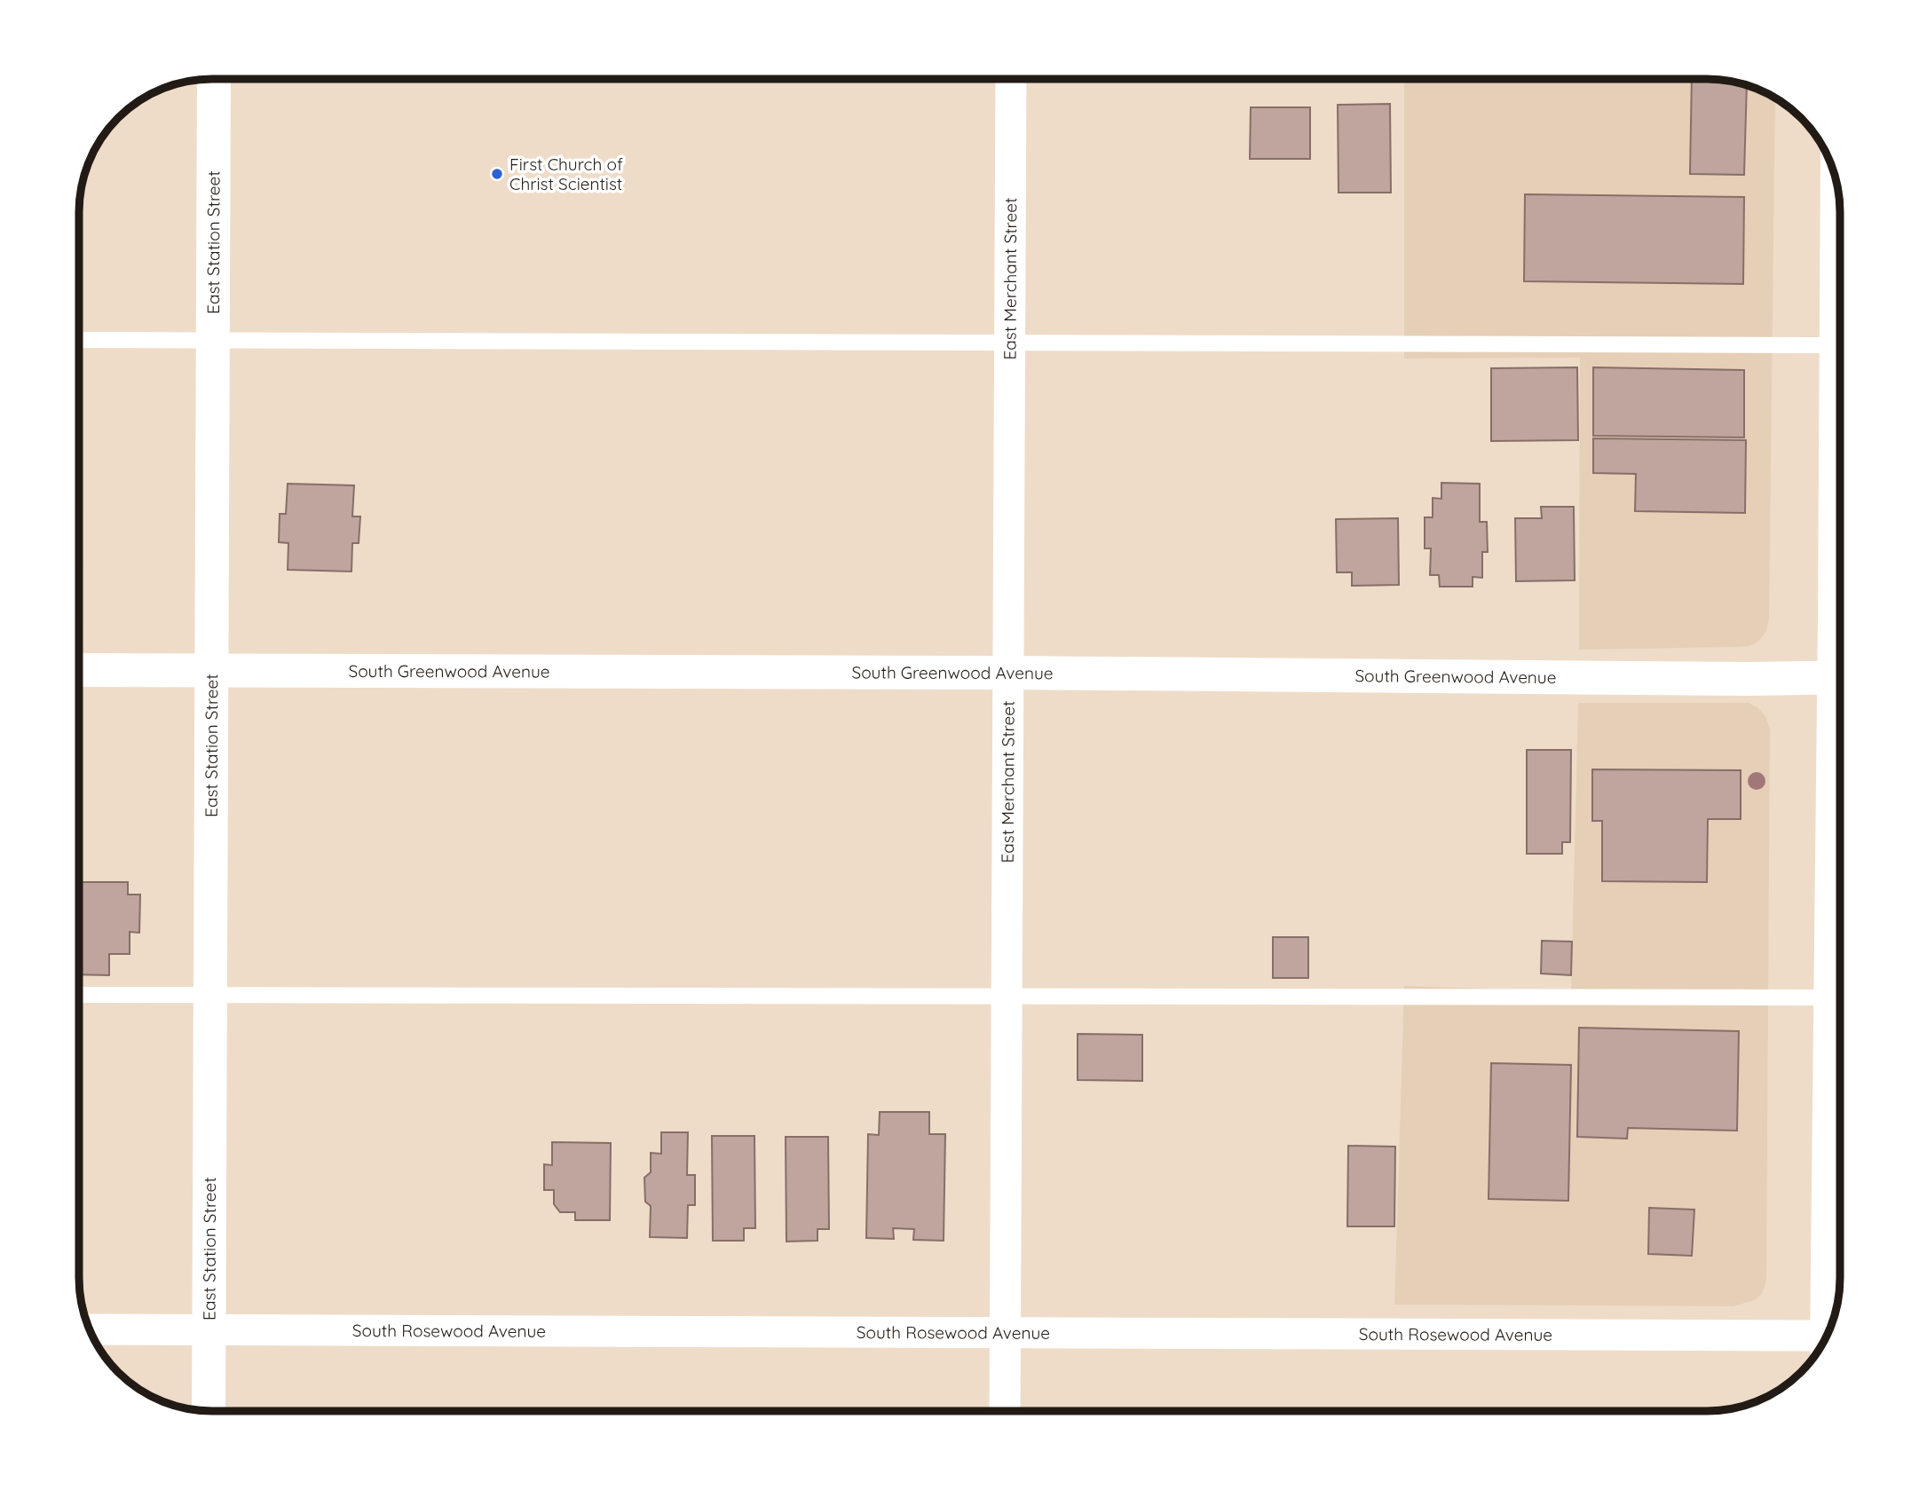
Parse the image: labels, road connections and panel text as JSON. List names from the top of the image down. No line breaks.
{"streets":{"main road":["East Station Street","South Greenwood Avenue"],"street":["East Merchant Street","South Rosewood Avenue"]},"crossings":[["East Station Street","South Greenwood Avenue"],["East Station Street","South Rosewood Avenue"],["East Merchant Street","South Greenwood Avenue"],["East Merchant Street","South Rosewood Avenue"]],"places":["First Church of Christ Scientist"]}
